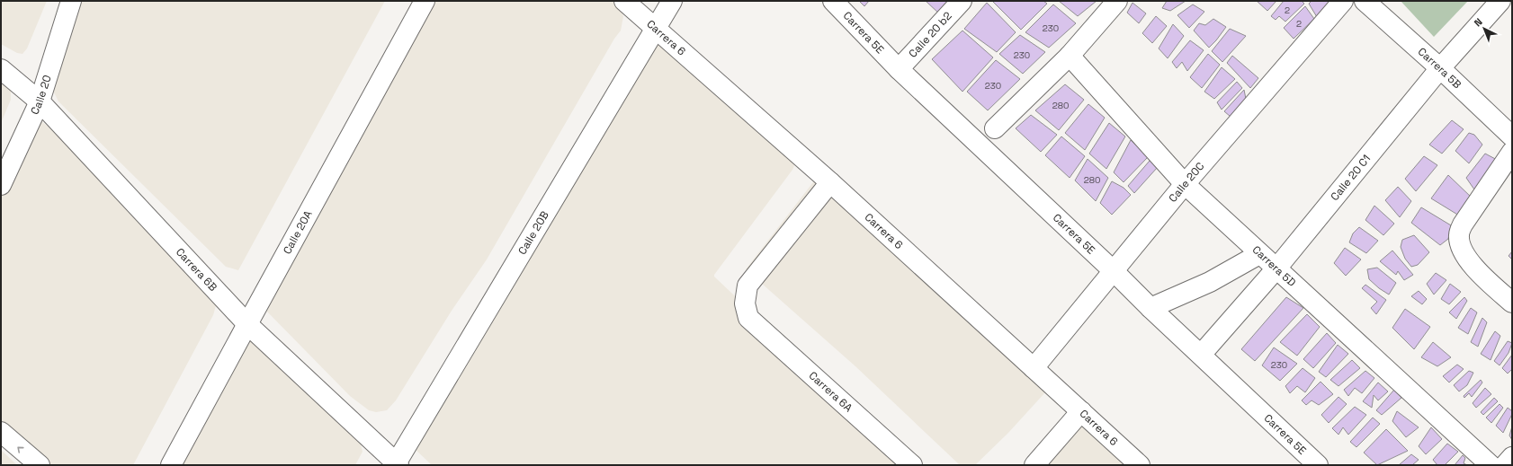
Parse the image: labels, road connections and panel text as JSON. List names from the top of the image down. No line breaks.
{"streets":{"street":["Carrera 5E","Calle 20 b2","Carrera 6","Carrera 5B","Calle 20","Calle 20 C1","Calle 20C","Calle 20A","Calle 20B","Carrera 5D","Carrera 6B","Carrera 6A"]},"crossings":[["Carrera 5E","Calle 20 b2"],["Carrera 5E","Calle 20 C1"],["Carrera 5E","Calle 20C"],["Carrera 6","Calle 20C"],["Carrera 6","Calle 20B"],["Carrera 6","Carrera 6A"],["Carrera 5B","Calle 20 C1"],["Calle 20","Carrera 6B"],["Calle 20 C1","Carrera 5D"],["Calle 20C","Carrera 5D"],["Calle 20A","Carrera 6B"],["Calle 20B","Carrera 6B"]],"house_numbers":["2","2","230","230","230","280","280","230"],"north":"top left"}
